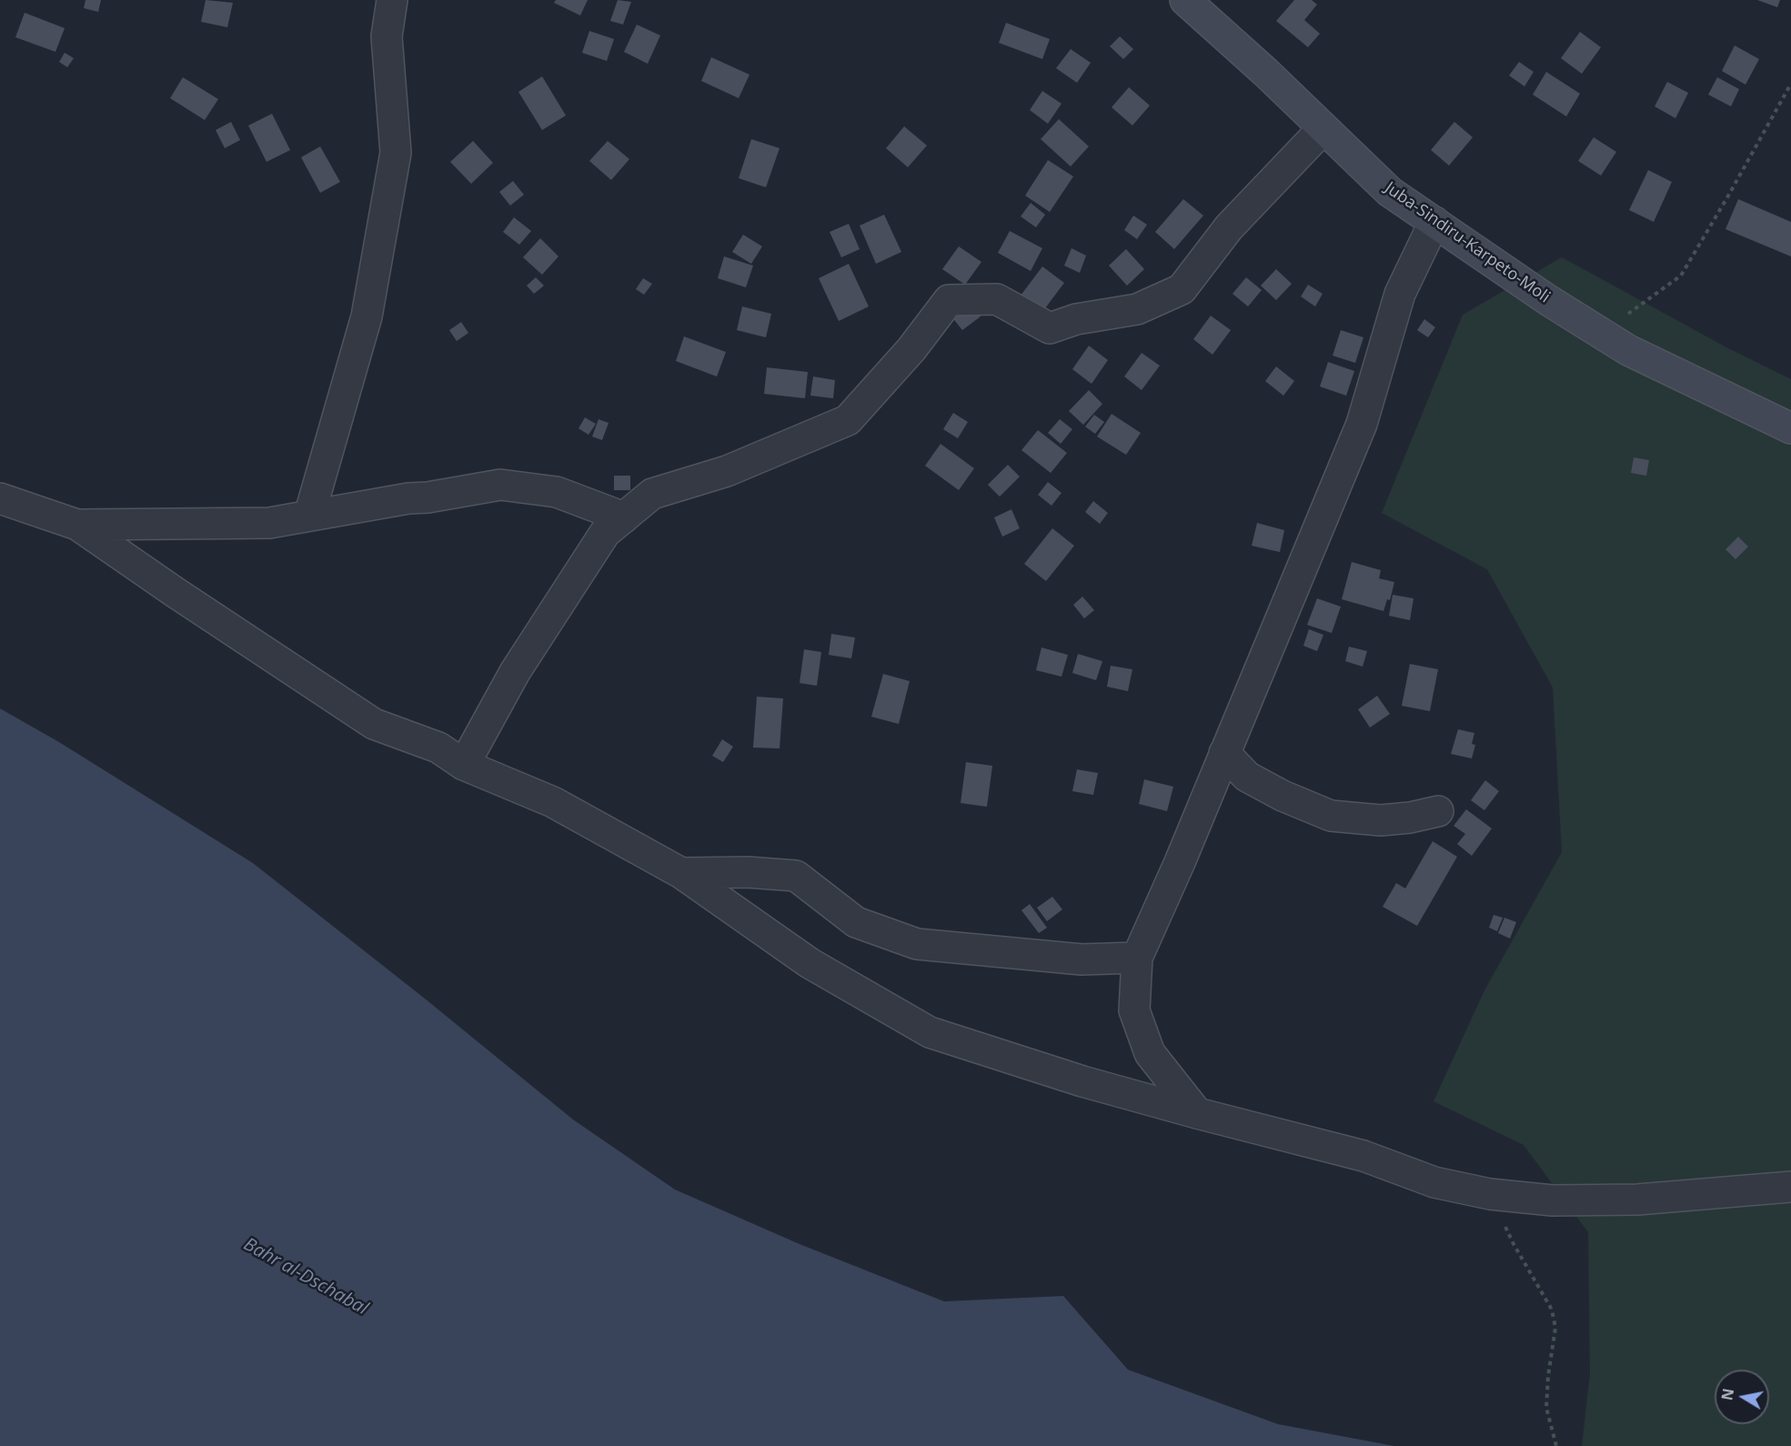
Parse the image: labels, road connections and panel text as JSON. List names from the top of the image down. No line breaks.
{"streets":{"main road":["Juba-Sindiru-Karpeto-Moli"]},"water":["Bahr al-Dschabal"],"north":"left"}
